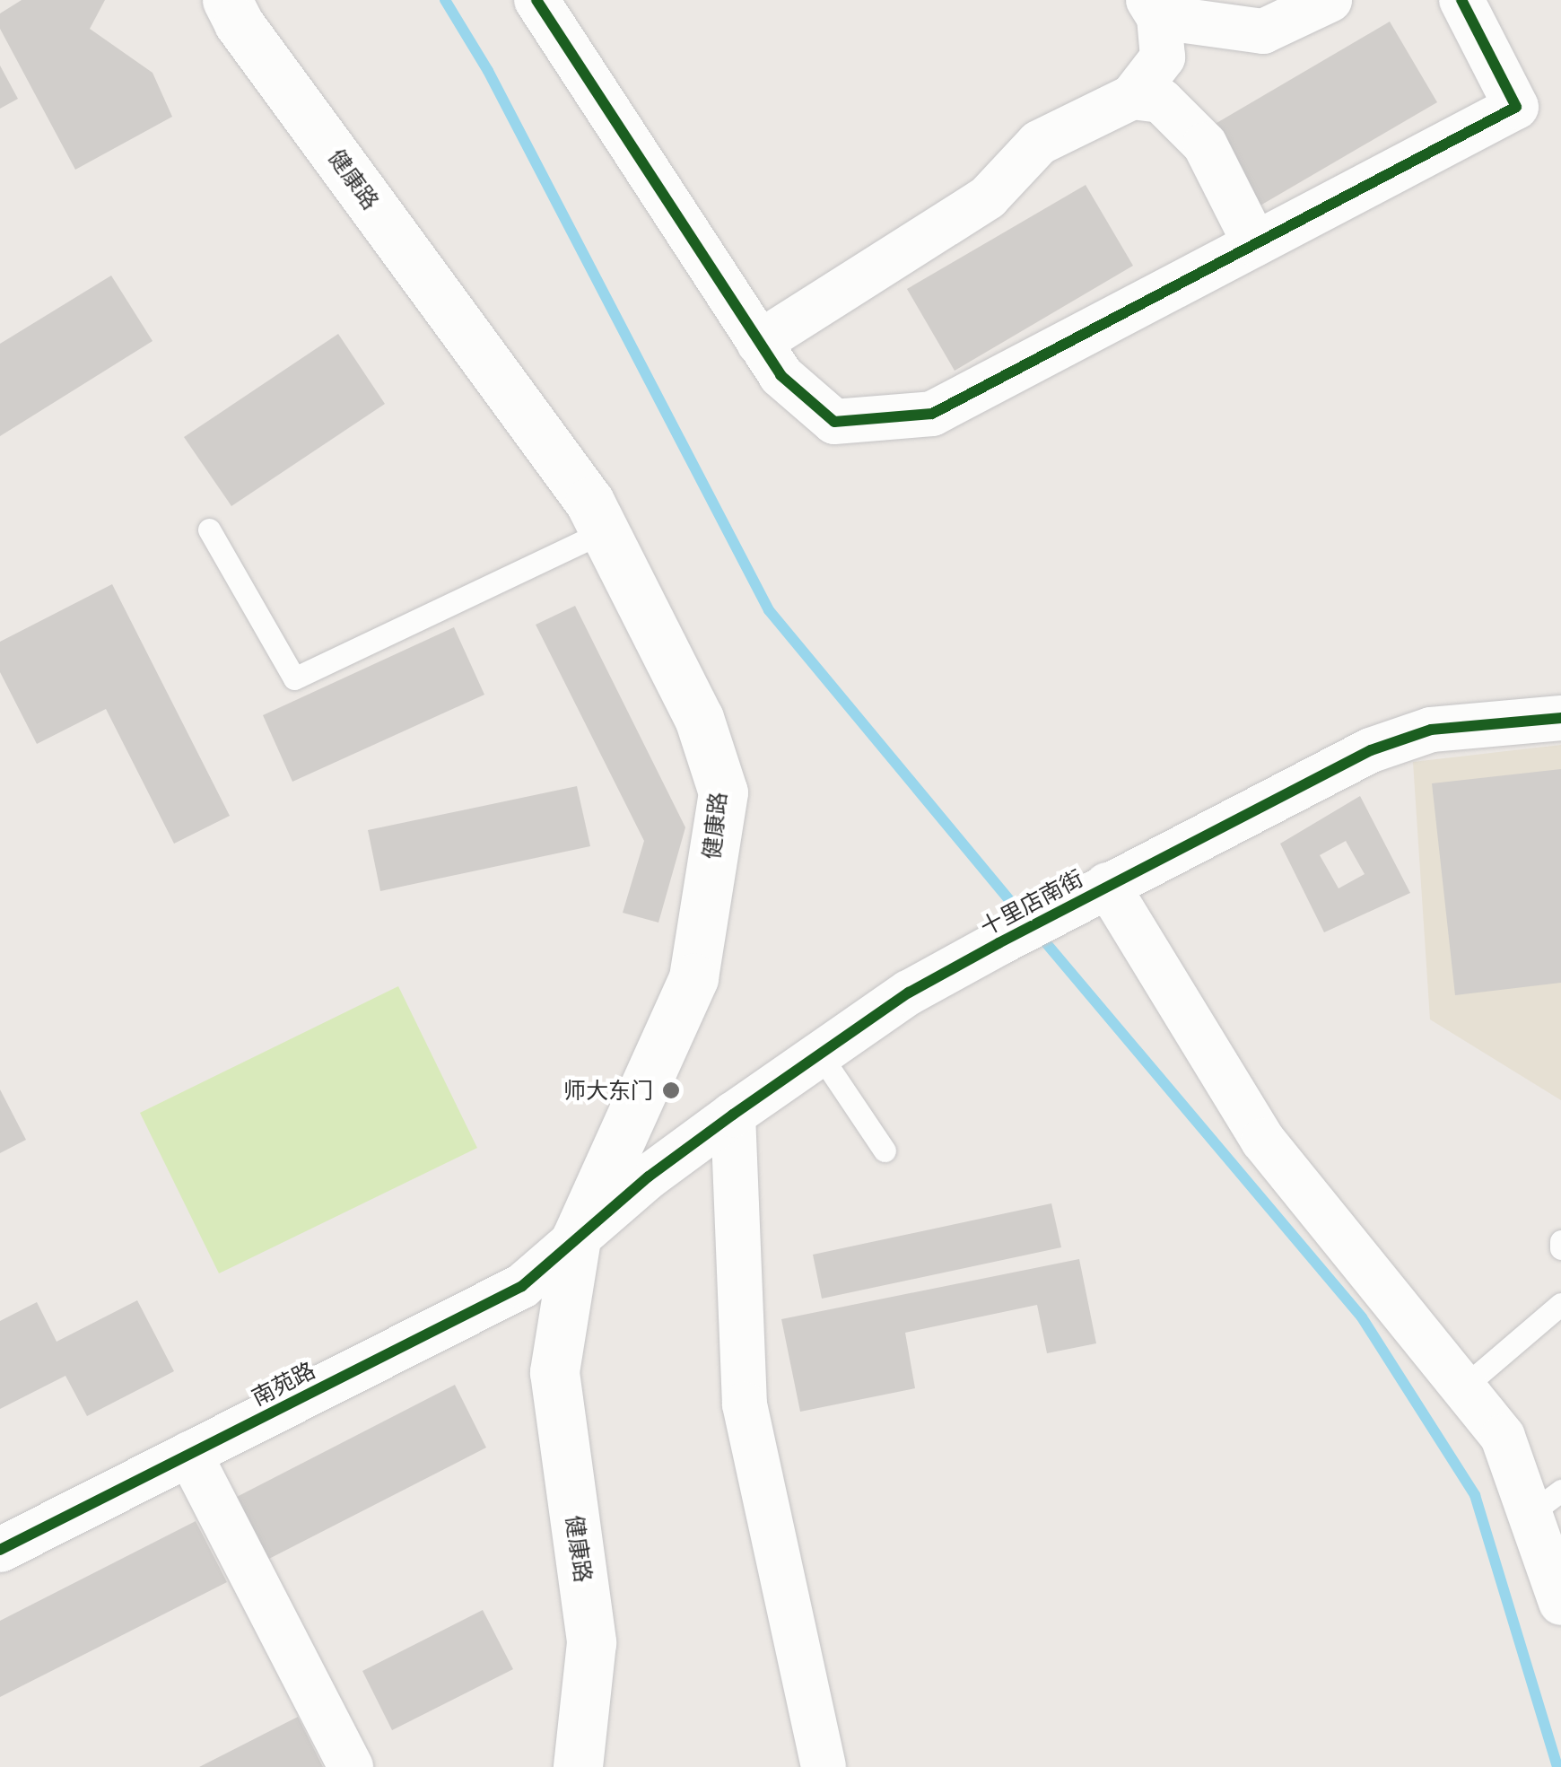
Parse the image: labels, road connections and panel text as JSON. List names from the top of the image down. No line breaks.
{"streets":{"main road":["健康路"],"street":["十里店南街","南苑路"]},"crossings":[["健康路","十里店南街"],["健康路","南苑路"],["十里店南街","南苑路"]],"places":["师大东门"]}
